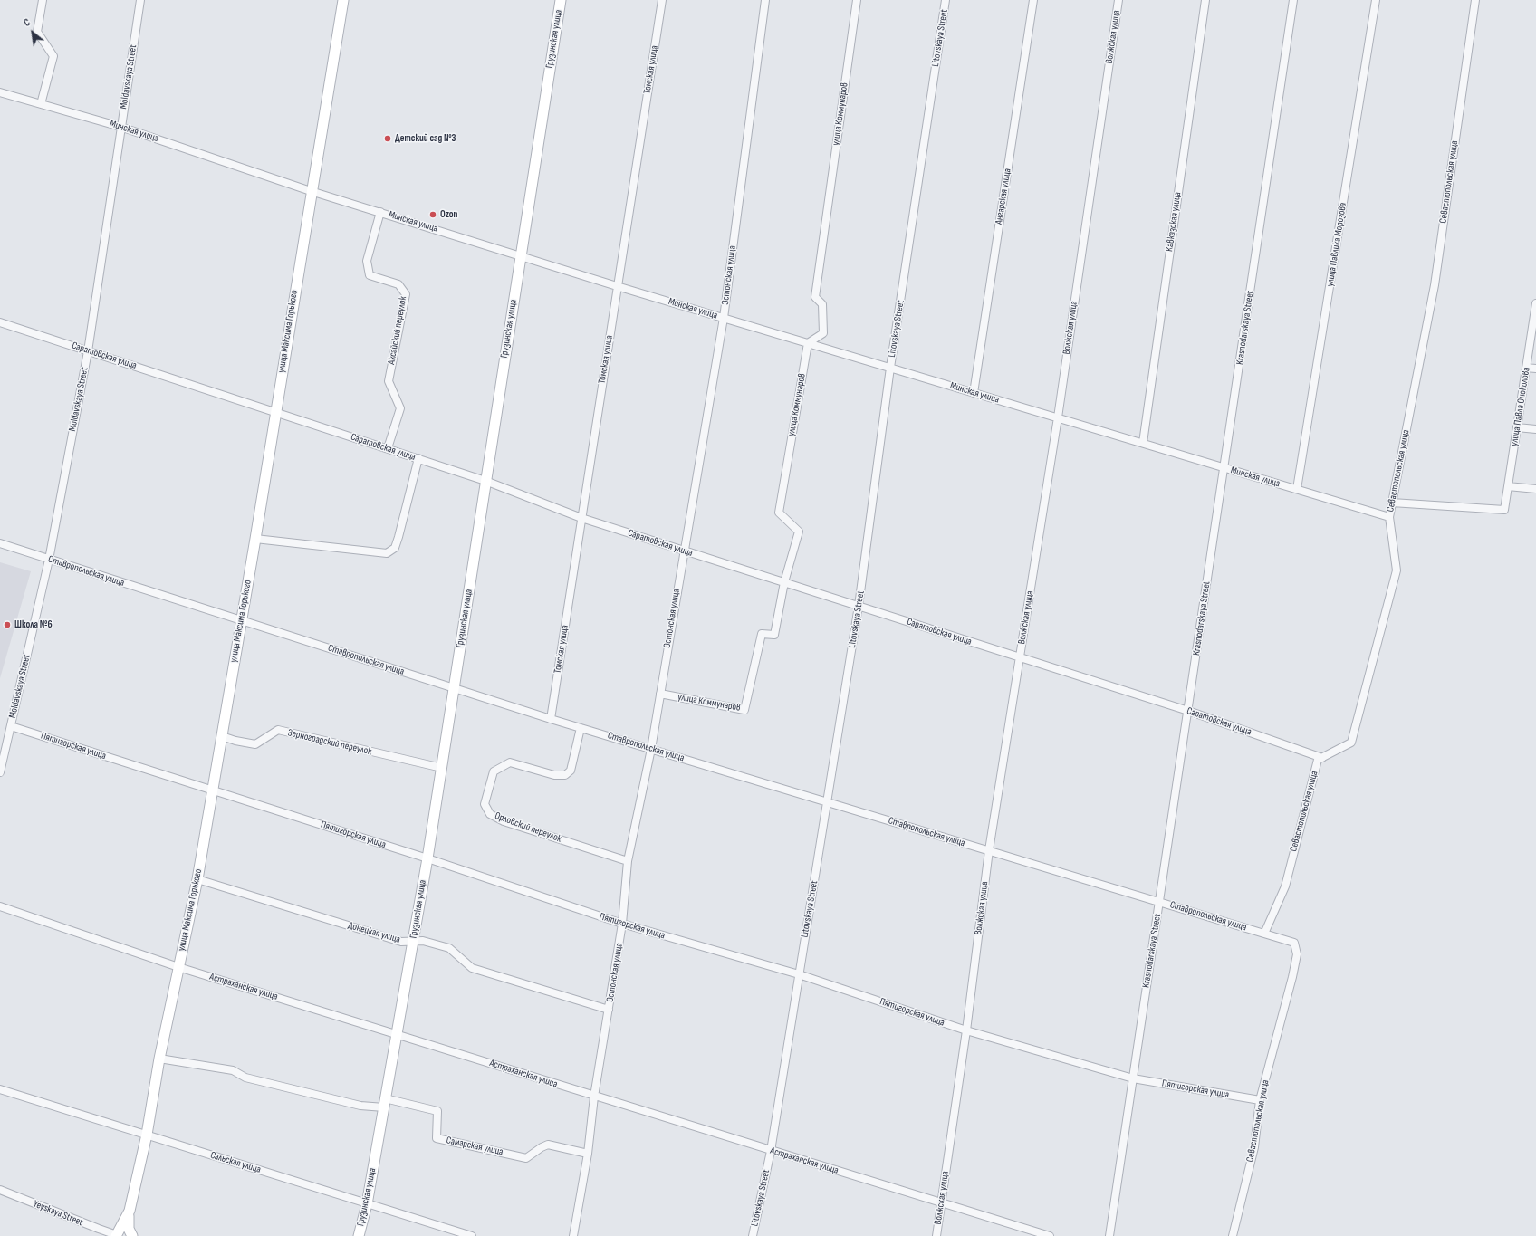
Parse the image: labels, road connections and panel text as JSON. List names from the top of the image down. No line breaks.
{"streets":{"main road":["Грузинская улица","улица Максима Горького"],"street":["Волжская улица","Litovskaya Street","Томская улица","Moldavskaya Street","улица Коммунаров","Минская улица","Севастопольская улица","Ангарская улица","Кавказская улица","улица Павлика Морозова","Эстонская улица","Krasnodarskaya Street","Аксайский переулок","Саратовская улица","улица Павла Оноколова","Ставропольская улица","Зерноградский переулок","Пятигорская улица","Орловский переулок","Донецкая улица","Астраханская улица","Самарская улица","Сальская улица","Yeyskaya Street"]},"crossings":[["Волжская улица","Минская улица"],["Волжская улица","Саратовская улица"],["Волжская улица","Ставропольская улица"],["Волжская улица","Пятигорская улица"],["Волжская улица","Астраханская улица"],["Litovskaya Street","Минская улица"],["Litovskaya Street","Саратовская улица"],["Litovskaya Street","Ставропольская улица"],["Litovskaya Street","Пятигорская улица"],["Litovskaya Street","Астраханская улица"],["Грузинская улица","Минская улица"],["Грузинская улица","Саратовская улица"],["Грузинская улица","Ставропольская улица"],["Грузинская улица","Зерноградский переулок"],["Грузинская улица","Пятигорская улица"],["Грузинская улица","Донецкая улица"],["Грузинская улица","Астраханская улица"],["Грузинская улица","Самарская улица"],["Грузинская улица","Сальская улица"],["Томская улица","Минская улица"],["Томская улица","Саратовская улица"],["Томская улица","Ставропольская улица"],["Moldavskaya Street","Минская улица"],["Moldavskaya Street","Саратовская улица"],["Moldavskaya Street","Ставропольская улица"],["Moldavskaya Street","Пятигорская улица"],["улица Коммунаров","Минская улица"],["улица Коммунаров","Эстонская улица"],["улица Коммунаров","Саратовская улица"],["Минская улица","Севастопольская улица"],["Минская улица","Ангарская улица"],["Минская улица","Кавказская улица"],["Минская улица","улица Павлика Морозова"],["Минская улица","Эстонская улица"],["Минская улица","Krasnodarskaya Street"],["Минская улица","Аксайский переулок"],["Минская улица","улица Максима Горького"],["Севастопольская улица","Саратовская улица"],["Севастопольская улица","улица Павла Оноколова"],["Севастопольская улица","Ставропольская улица"],["Севастопольская улица","Пятигорская улица"],["Эстонская улица","Саратовская улица"],["Эстонская улица","Ставропольская улица"],["Эстонская улица","Пятигорская улица"],["Эстонская улица","Орловский переулок"],["Эстонская улица","Донецкая улица"],["Эстонская улица","Астраханская улица"],["Эстонская улица","Самарская улица"],["Krasnodarskaya Street","Саратовская улица"],["Krasnodarskaya Street","Ставропольская улица"],["Krasnodarskaya Street","Пятигорская улица"],["Аксайский переулок","Саратовская улица"],["улица Максима Горького","Саратовская улица"],["улица Максима Горького","Ставропольская улица"],["улица Максима Горького","Зерноградский переулок"],["улица Максима Горького","Пятигорская улица"],["улица Максима Горького","Донецкая улица"],["улица Максима Горького","Астраханская улица"],["улица Максима Горького","Самарская улица"],["улица Максима Горького","Сальская улица"],["улица Максима Горького","Yeyskaya Street"],["Ставропольская улица","Орловский переулок"]],"places":["Детский сад №3","Ozon","Школа №6"],"north":"top left"}
